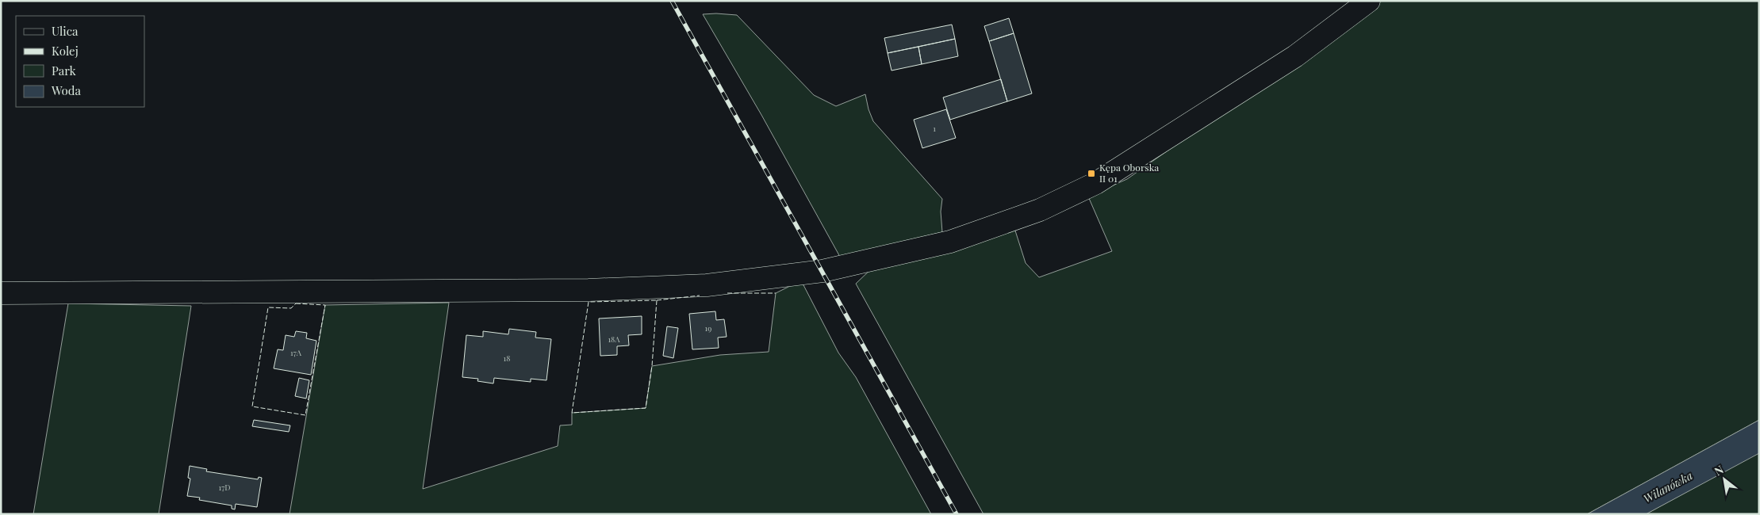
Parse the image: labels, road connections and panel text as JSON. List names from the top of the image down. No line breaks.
{"water":["Wilanówka"],"places":{"transit":["Kępa Oborska II 01"]},"house_numbers":["1","19","18A","17A","18","17D"],"legend":["Ulica","Kolej","Park","Woda"],"north":"top left"}
